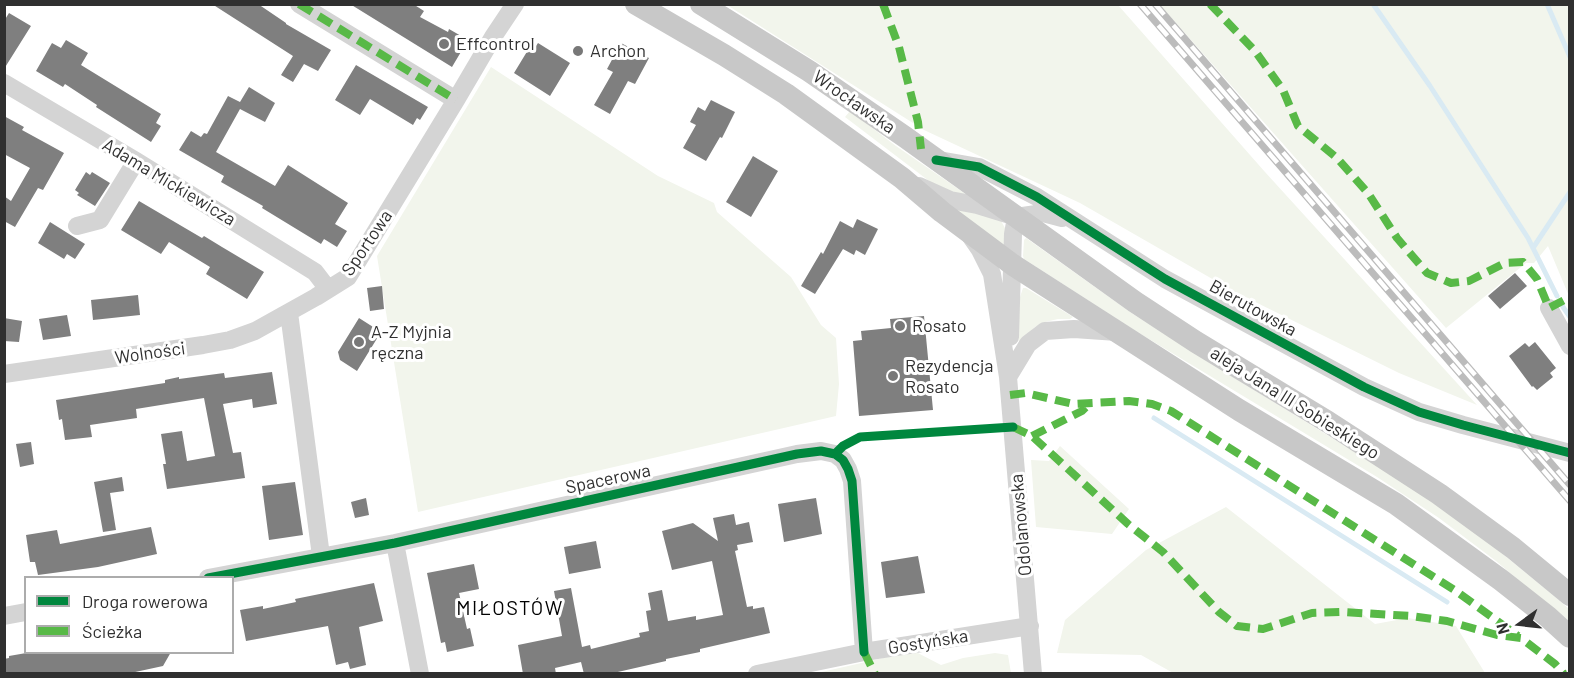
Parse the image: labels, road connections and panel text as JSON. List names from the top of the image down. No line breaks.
{"streets":{"main road":["Wrocławska","aleja Jana III Sobieskiego"],"street":["Adama Mickiewicza","Sportowa","Bierutowska","Wolności","Spacerowa","Odolanowska","Gostyńska"]},"crossings":[["Wrocławska","Bierutowska"],["Wrocławska","aleja Jana III Sobieskiego"],["Wrocławska","Odolanowska"],["Adama Mickiewicza","Sportowa"],["Sportowa","Wolności"],["Bierutowska","aleja Jana III Sobieskiego"],["Bierutowska","Odolanowska"],["aleja Jana III Sobieskiego","Odolanowska"],["Spacerowa","Gostyńska"],["Odolanowska","Gostyńska"]],"districts":["MIŁOSTÓW"],"places":["Effcontrol","Archon","Rosato","A-Z Myjnia ręczna","Rezydencja Rosato"],"legend":["Droga rowerowa","Ścieżka"],"north":"left"}
